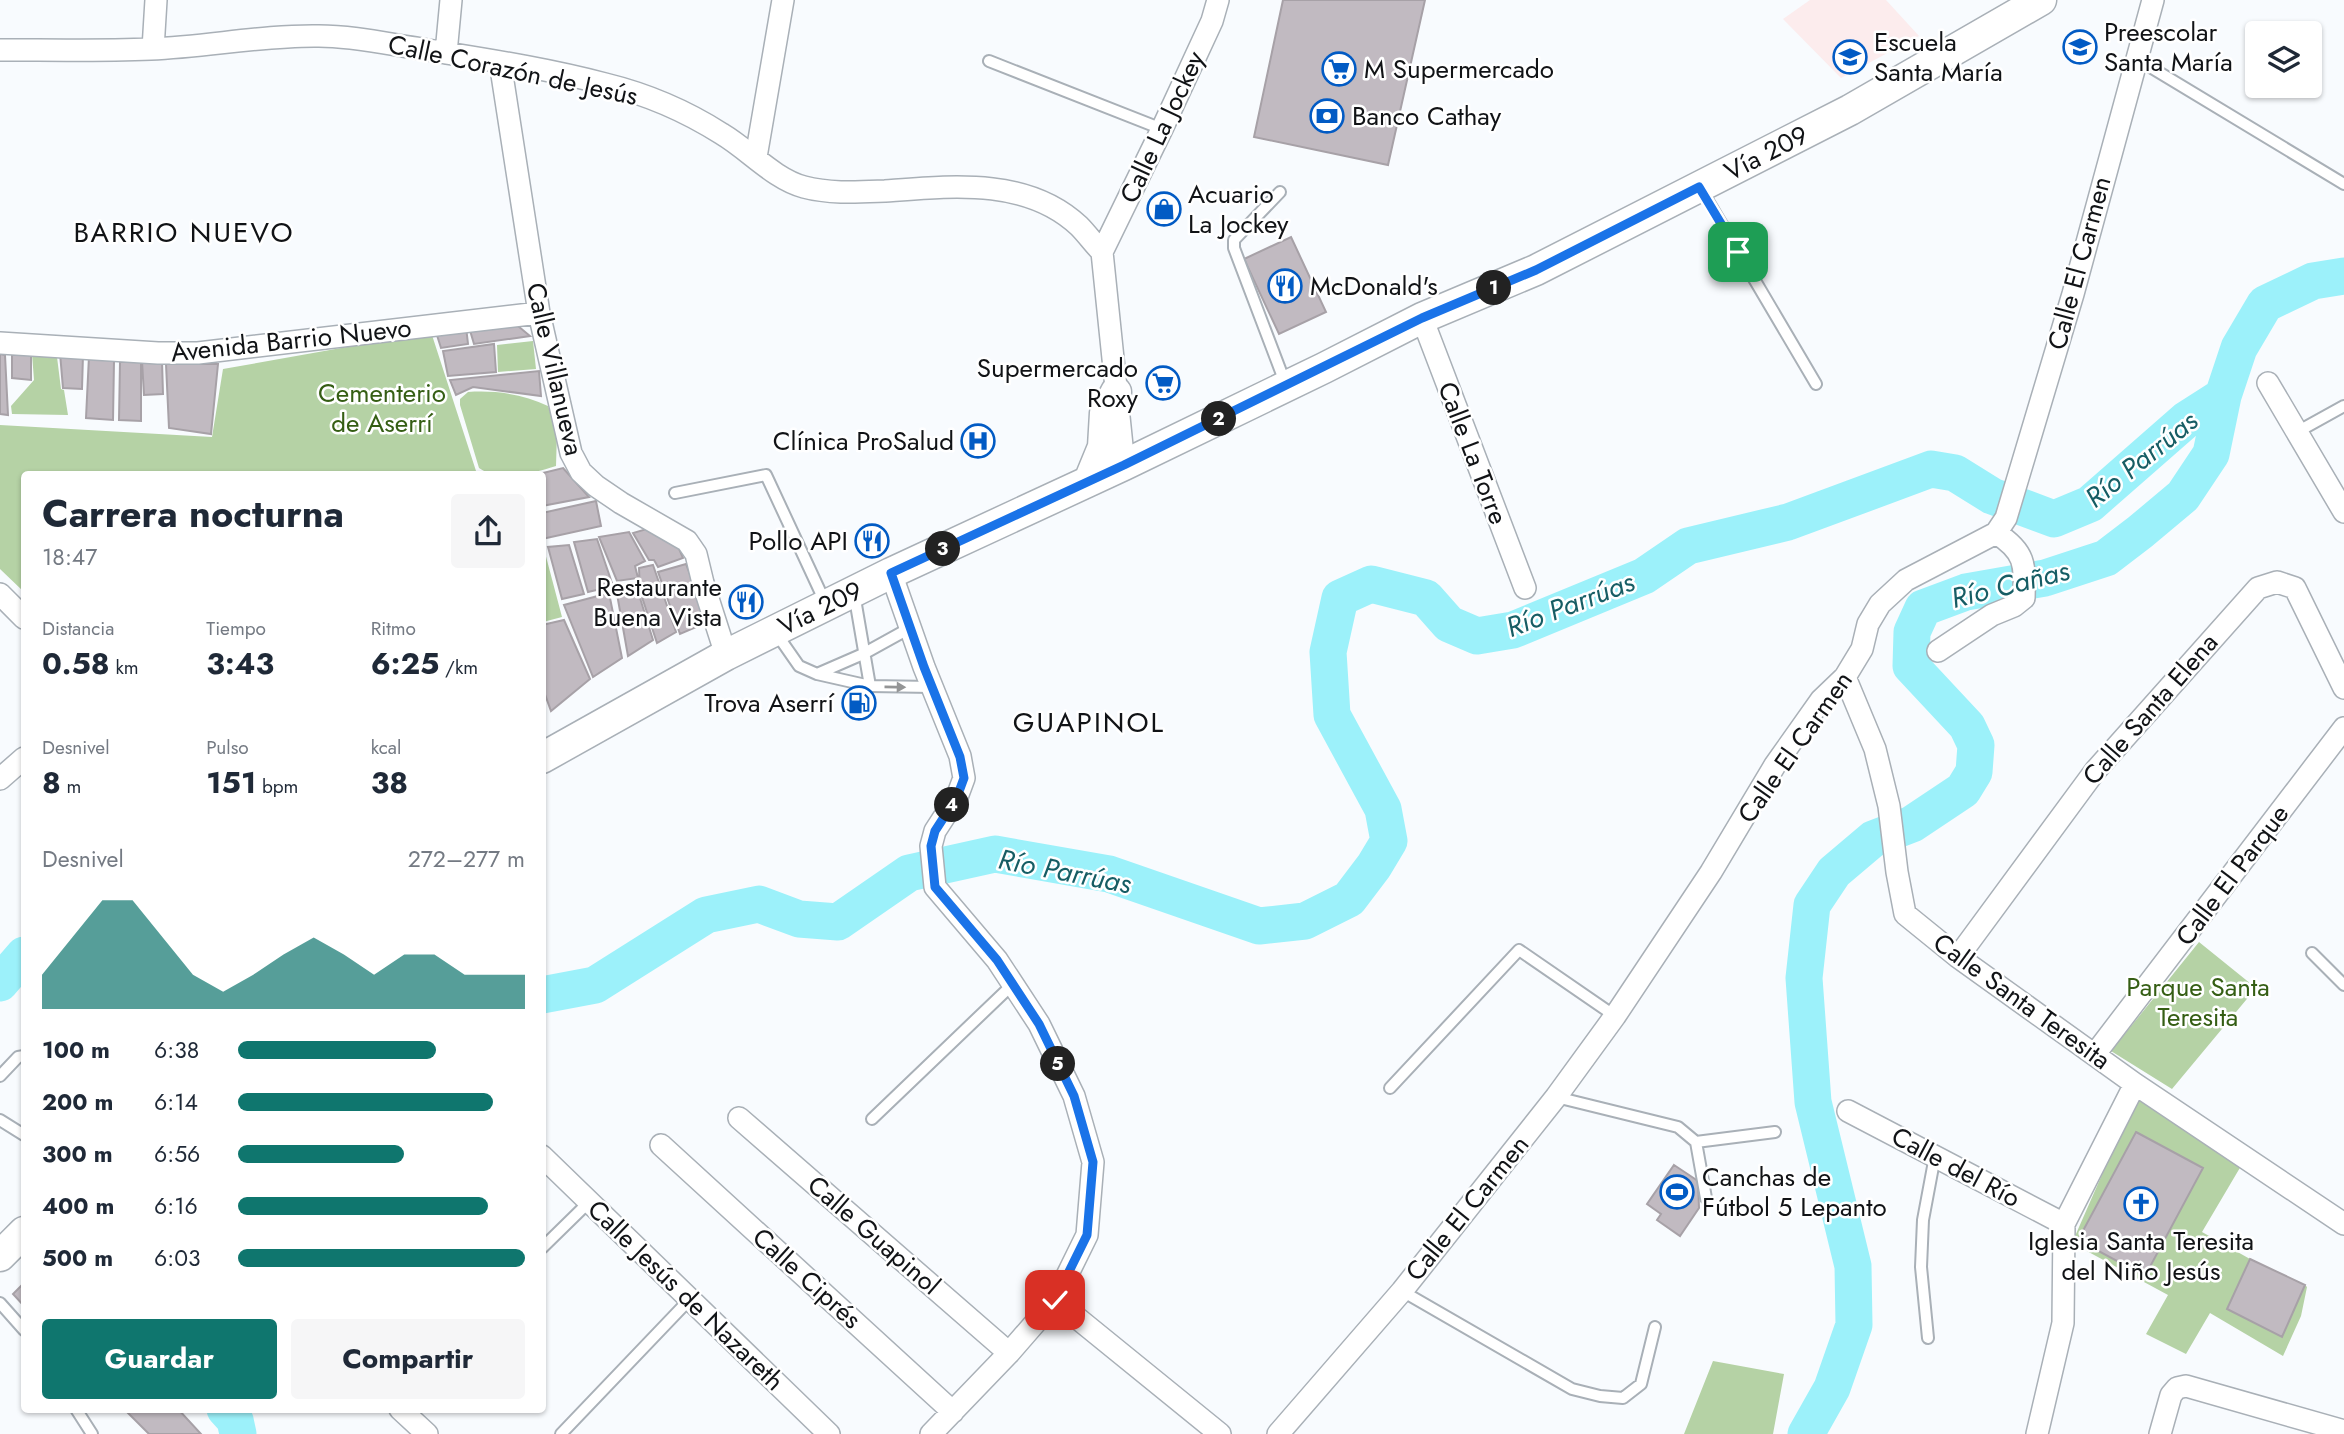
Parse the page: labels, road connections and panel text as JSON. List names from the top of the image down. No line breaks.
{"streets":{"main road":["Vía 209"],"street":["Calle Corazón de Jesús","Calle La Jockey","Calle El Carmen","Avenida Barrio Nuevo","Calle Villanueva","Calle La Torre","Calle Santa Elena","Calle El Parque","Calle Santa Teresita","Calle del Río","Calle Guapinol","Calle Ciprés","Calle Jesús de Nazareth"]},"crossings":[["Calle Corazón de Jesús","Calle La Jockey"],["Calle Corazón de Jesús","Calle Villanueva"],["Vía 209","Calle Villanueva"],["Vía 209","Calle La Torre"],["Calle El Carmen","Calle Santa Teresita"],["Avenida Barrio Nuevo","Calle Villanueva"],["Calle Santa Elena","Calle Santa Teresita"],["Calle El Parque","Calle Santa Teresita"]],"districts":["BARRIO NUEVO","GUAPINOL"],"water":["Río Parrúas","Río Cañas"],"parks":["Cementerio de Aserrí","Parque Santa Teresita"],"places":{"school or university":["Preescolar Santa María","Escuela Santa María"],"supermarket":["M Supermercado","Supermercado Roxy"],"bank":["Banco Cathay"],"shop":["Acuario La Jockey"],"restaurant":["McDonald's","Pollo API","Restaurante Buena Vista"],"hospital":["Clínica ProSalud"],"fuel station":["Trova Aserrí"],"sports":["Canchas de Fútbol 5 Lepanto"],"church":["Iglesia Santa Teresita del Niño Jesús"]},"page":{"pins":["1","2","3","4","5"],"heading":["Carrera nocturna","18:47"],"stats":[["Distancia","0.58 km"],["Tiempo","3:43"],["Ritmo","6:25 /km"],["Desnivel","8 m"],["Pulso","151 bpm"],["kcal","38"]],"chart":["Desnivel","272–277 m"],"list":[{"name":"100 m","note":"6:38"},{"name":"200 m","note":"6:14"},{"name":"300 m","note":"6:56"},{"name":"400 m","note":"6:16"},{"name":"500 m","note":"6:03"}],"buttons":["Guardar","Compartir"]}}
